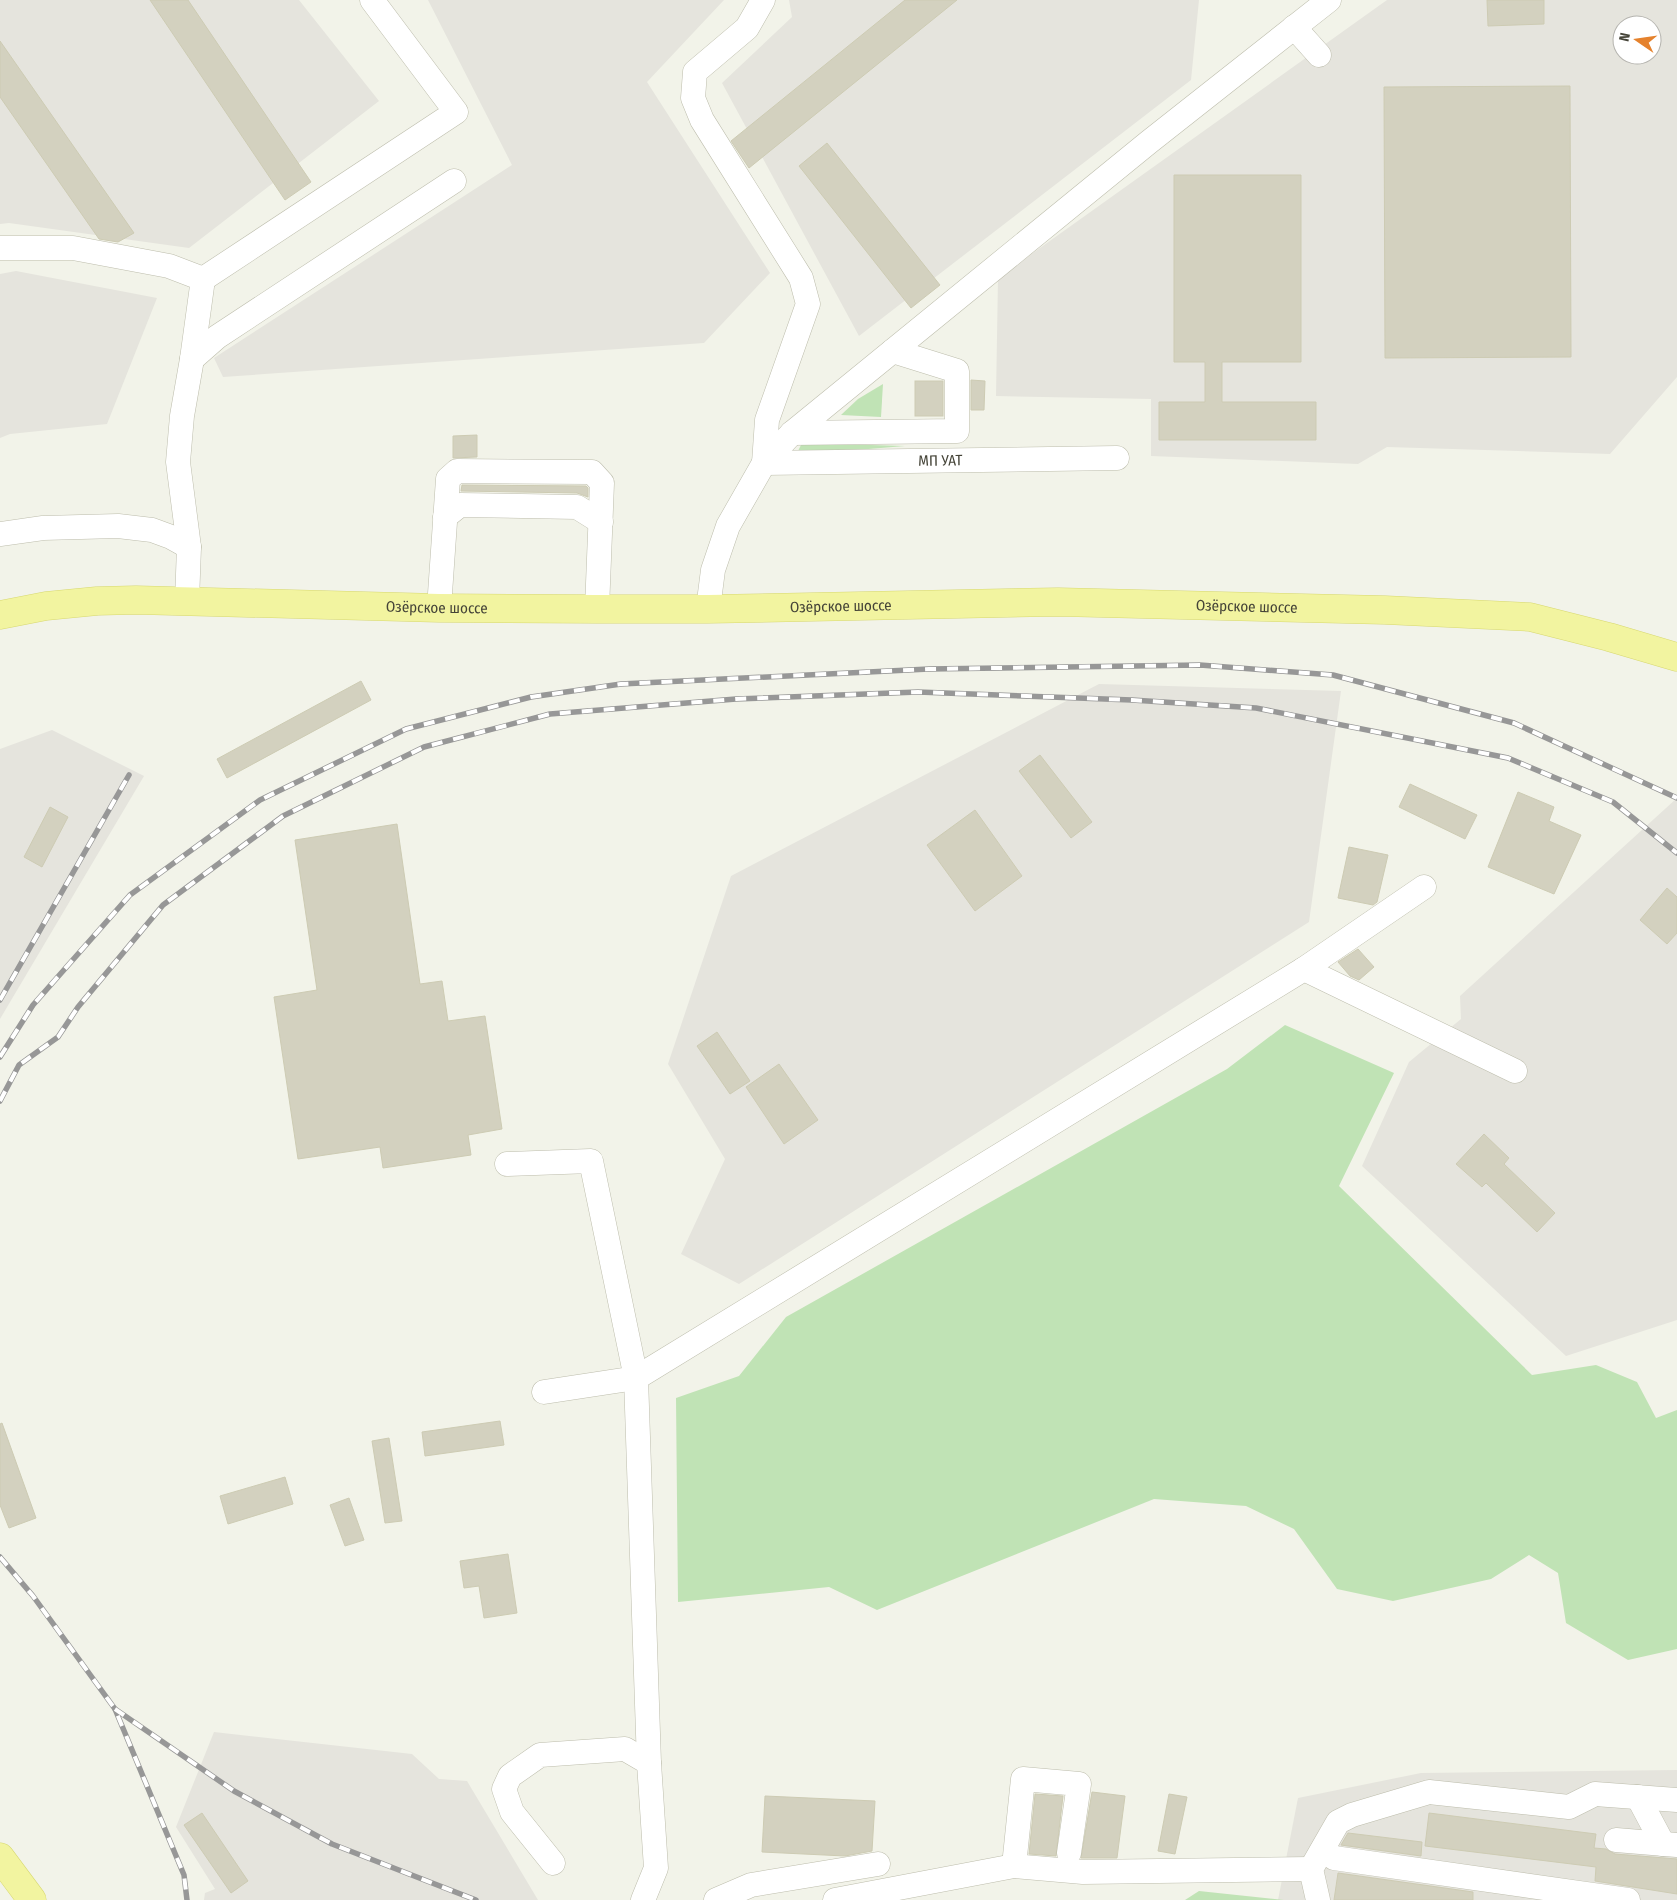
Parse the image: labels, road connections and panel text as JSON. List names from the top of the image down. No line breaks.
{"streets":{"main road":["Озёрское шоссе"],"street":["МП УАТ"]},"north":"left"}
